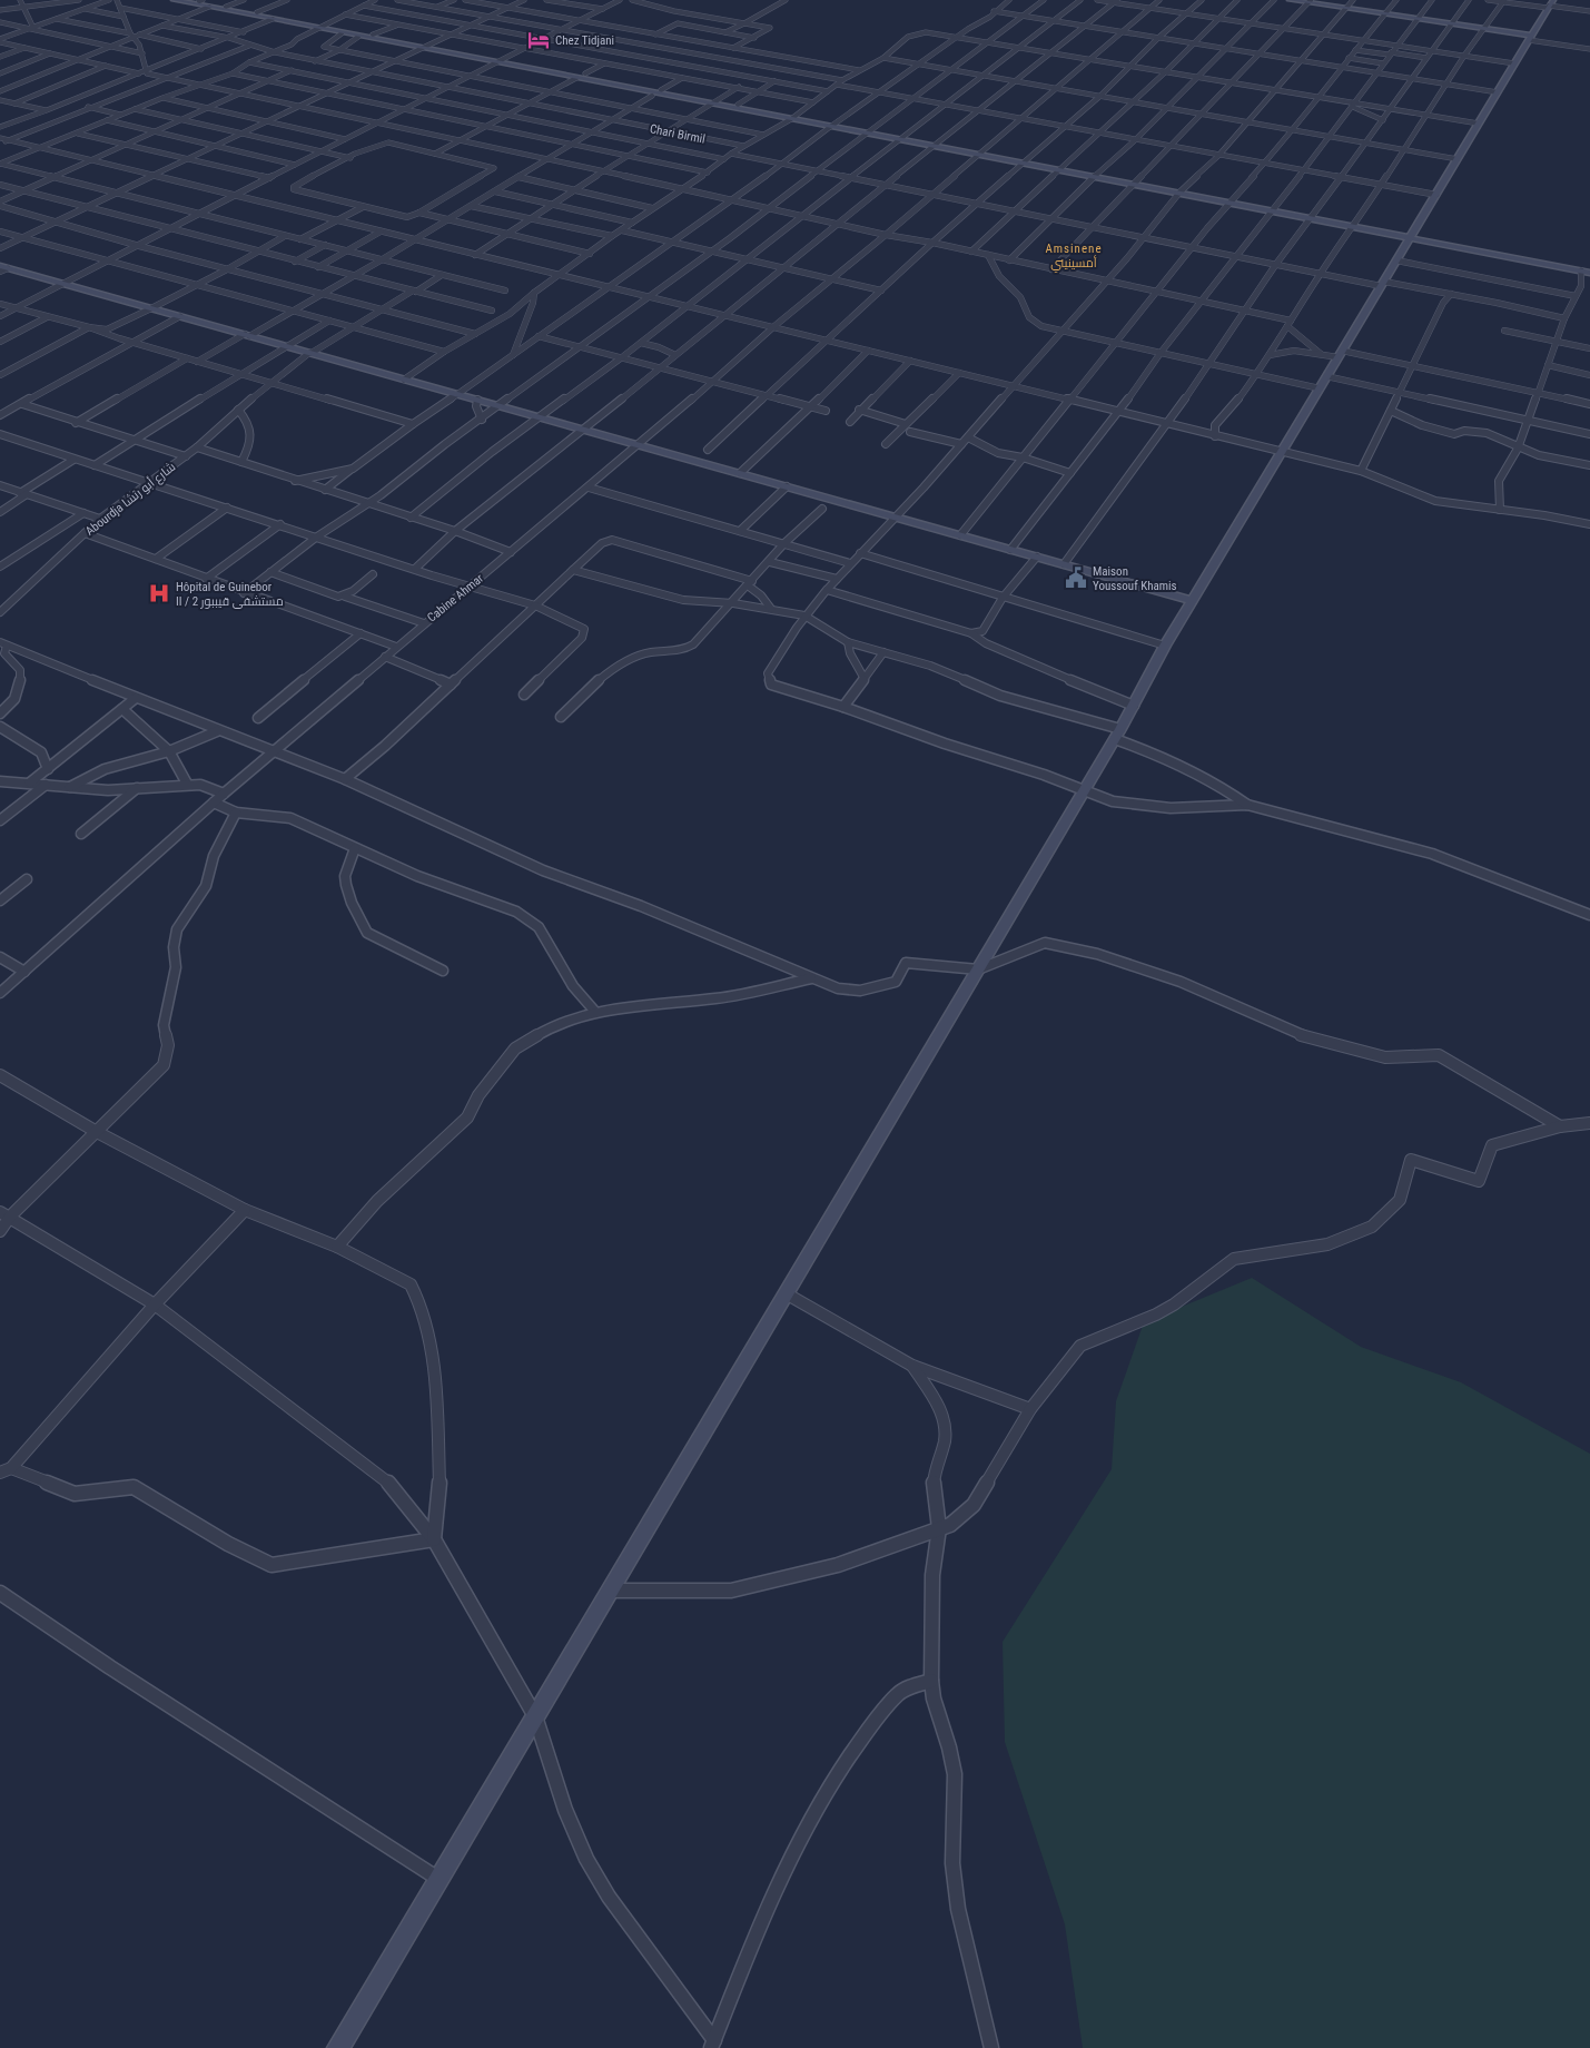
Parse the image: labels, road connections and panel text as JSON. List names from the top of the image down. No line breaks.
{"streets":{"street":["Chari Birmil","Abourdja شارع أبو رتشا","Cabine Ahmar"]},"districts":["Amsinene أمسينيني"],"places":{"hotel":["Chez Tidjani"],"public building":["Maison Youssouf Khamis"],"hospital":["Hôpital de Guinebor II / مستشفى قيببور 2"]}}
